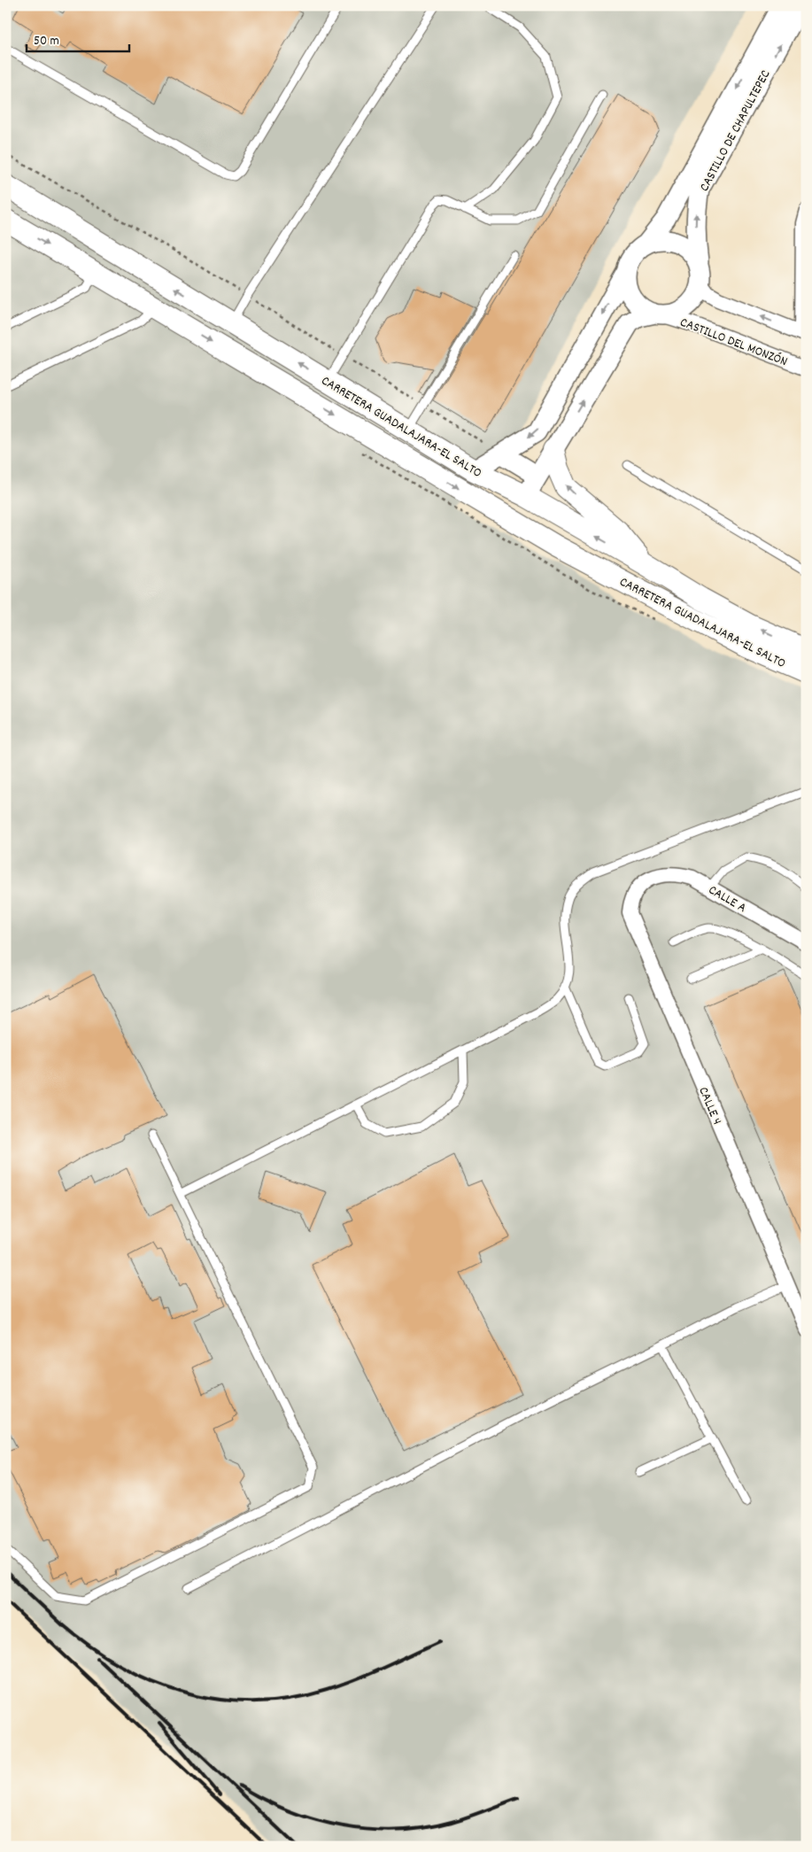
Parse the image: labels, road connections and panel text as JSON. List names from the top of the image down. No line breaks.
{"streets":{"main road":["CARRETERA GUADALAJARA-EL SALTO"],"street":["CASTILLO DE CHAPULTEPEC","CASTILLO DEL MONZÓN","CALLE A","CALLE 4"]},"crossings":[["CASTILLO DE CHAPULTEPEC","CASTILLO DEL MONZÓN"],["CALLE A","CALLE 4"]],"scale_bar":"50 m"}
